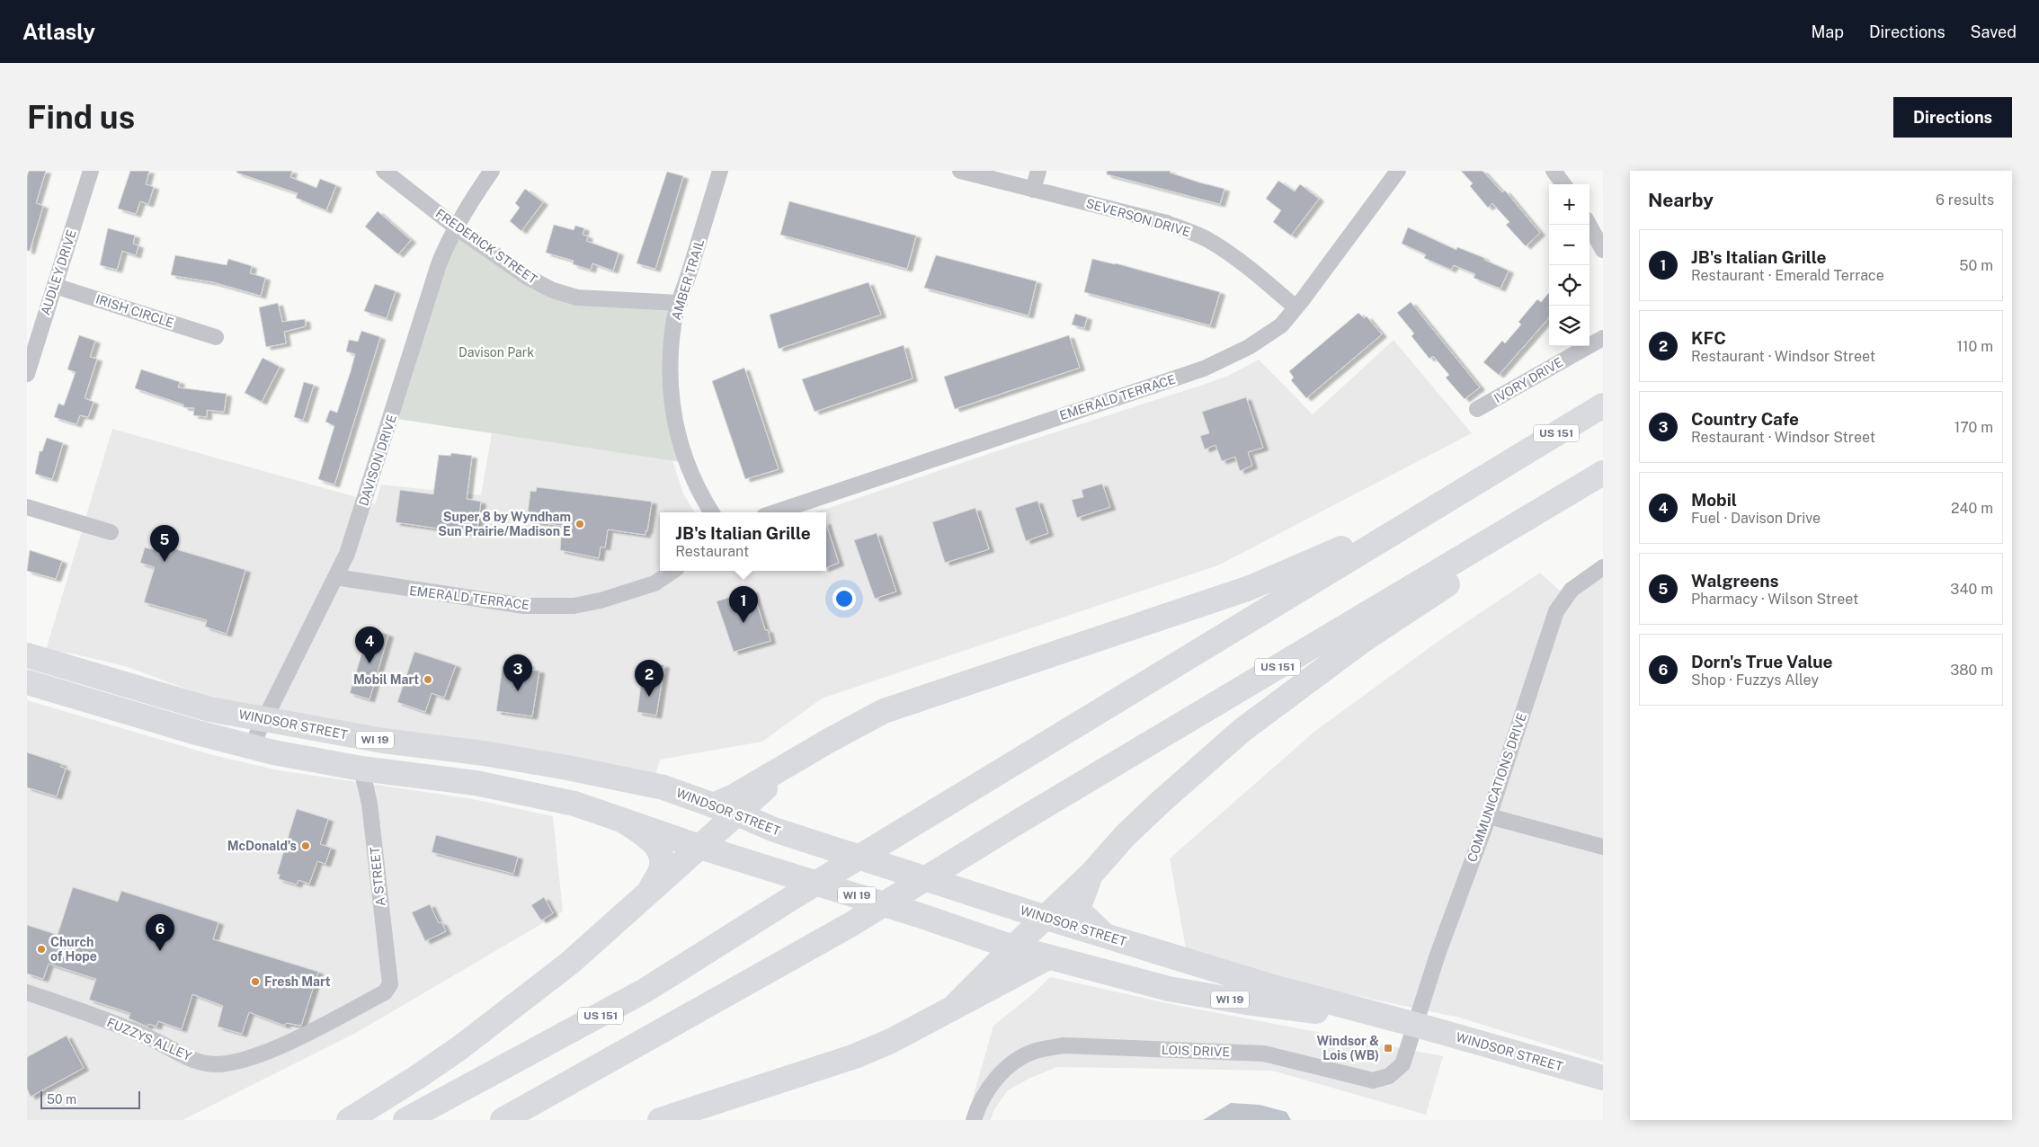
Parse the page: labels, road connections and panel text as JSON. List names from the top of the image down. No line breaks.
{"streets":{"main road":["US 151","WINDSOR STREET","WI 19"],"street":["SEVERSON DRIVE","FREDERICK STREET","AUDLEY DRIVE","AMBER TRAIL","IRISH CIRCLE","IVORY DRIVE","EMERALD TERRACE","DAVISON DRIVE","COMMUNICATIONS DRIVE","A STREET","FUZZYS ALLEY","LOIS DRIVE"]},"crossings":[["SEVERSON DRIVE","EMERALD TERRACE"],["FREDERICK STREET","AMBER TRAIL"],["FREDERICK STREET","DAVISON DRIVE"],["AUDLEY DRIVE","IRISH CIRCLE"],["EMERALD TERRACE","DAVISON DRIVE"],["DAVISON DRIVE","WINDSOR STREET"],["WINDSOR STREET","COMMUNICATIONS DRIVE"],["WINDSOR STREET","A STREET"],["WINDSOR STREET","LOIS DRIVE"],["COMMUNICATIONS DRIVE","LOIS DRIVE"],["A STREET","FUZZYS ALLEY"]],"parks":["Davison Park"],"places":{"other":["Super 8 by Wyndham Sun Prairie/Madison E","Mobil Mart","McDonald's","Church of Hope","Fresh Mart"],"transit":["Windsor & Lois (WB)"]},"scale_bar":"50 m","page":{"header":"Atlasly","nav":["Map","Directions","Saved"],"buttons":"Directions","title":"Find us","heading":["Nearby","6 results"],"map_buttons":["+","−"],"list":[{"mark":"1","name":"JB's Italian Grille","note":"Restaurant · Emerald Terrace","value":"50 m"},{"mark":"2","name":"KFC","note":"Restaurant · Windsor Street","value":"110 m"},{"mark":"3","name":"Country Cafe","note":"Restaurant · Windsor Street","value":"170 m"},{"mark":"4","name":"Mobil","note":"Fuel · Davison Drive","value":"240 m"},{"mark":"5","name":"Walgreens","note":"Pharmacy · Wilson Street","value":"340 m"},{"mark":"6","name":"Dorn's True Value","note":"Shop · Fuzzys Alley","value":"380 m"}],"popup":["JB's Italian Grille","Restaurant"],"pins":["5","1","4","3","2","6"],"scale":"50 m"}}
